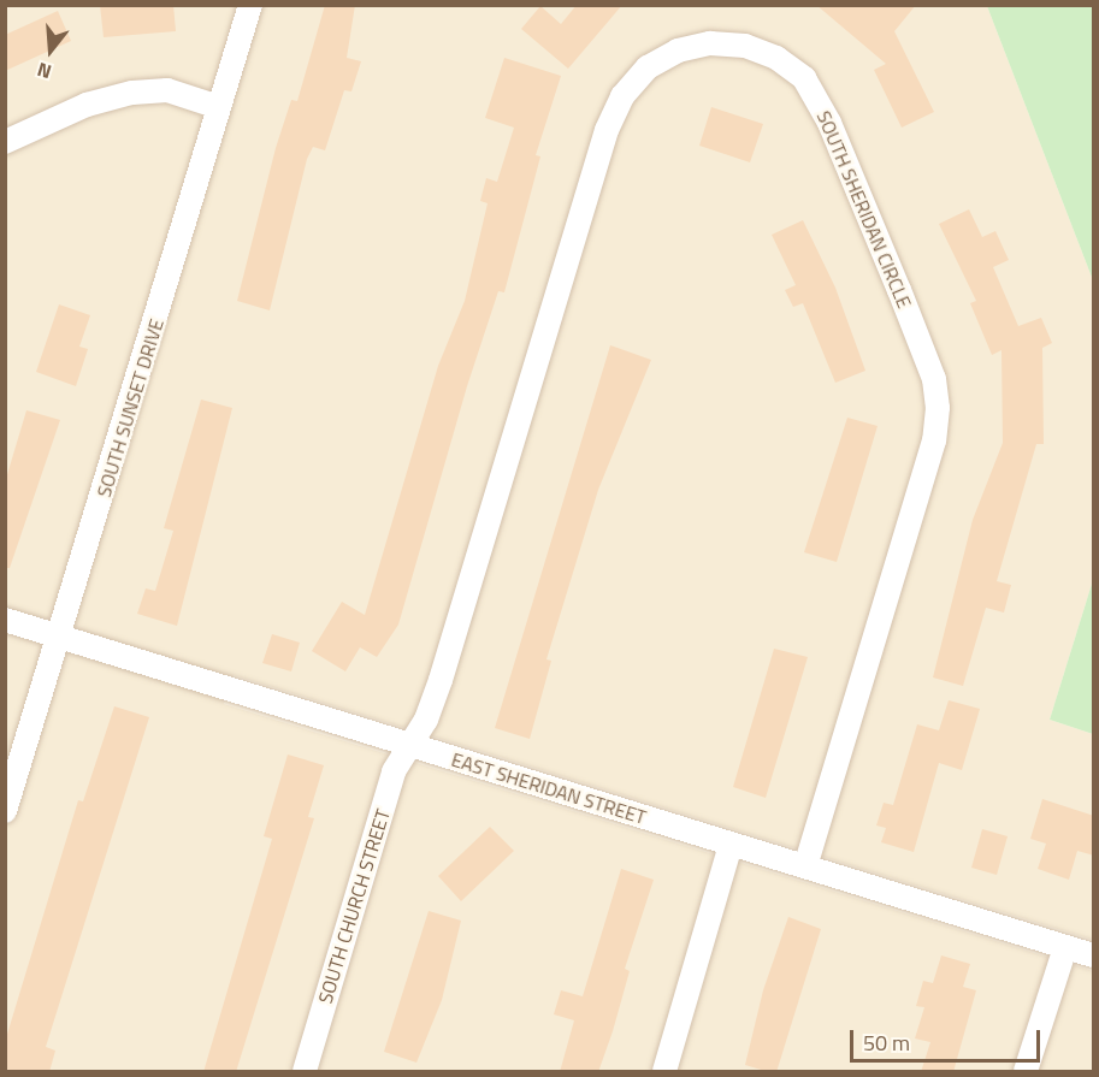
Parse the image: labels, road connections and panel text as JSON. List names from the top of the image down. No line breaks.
{"streets":{"street":["SOUTH SHERIDAN CIRCLE","SOUTH SUNSET DRIVE","EAST SHERIDAN STREET","SOUTH CHURCH STREET"]},"crossings":[["SOUTH SHERIDAN CIRCLE","EAST SHERIDAN STREET"],["SOUTH SHERIDAN CIRCLE","SOUTH CHURCH STREET"],["SOUTH SUNSET DRIVE","EAST SHERIDAN STREET"],["EAST SHERIDAN STREET","SOUTH CHURCH STREET"]],"scale_bar":"50 m","north":"bottom"}
